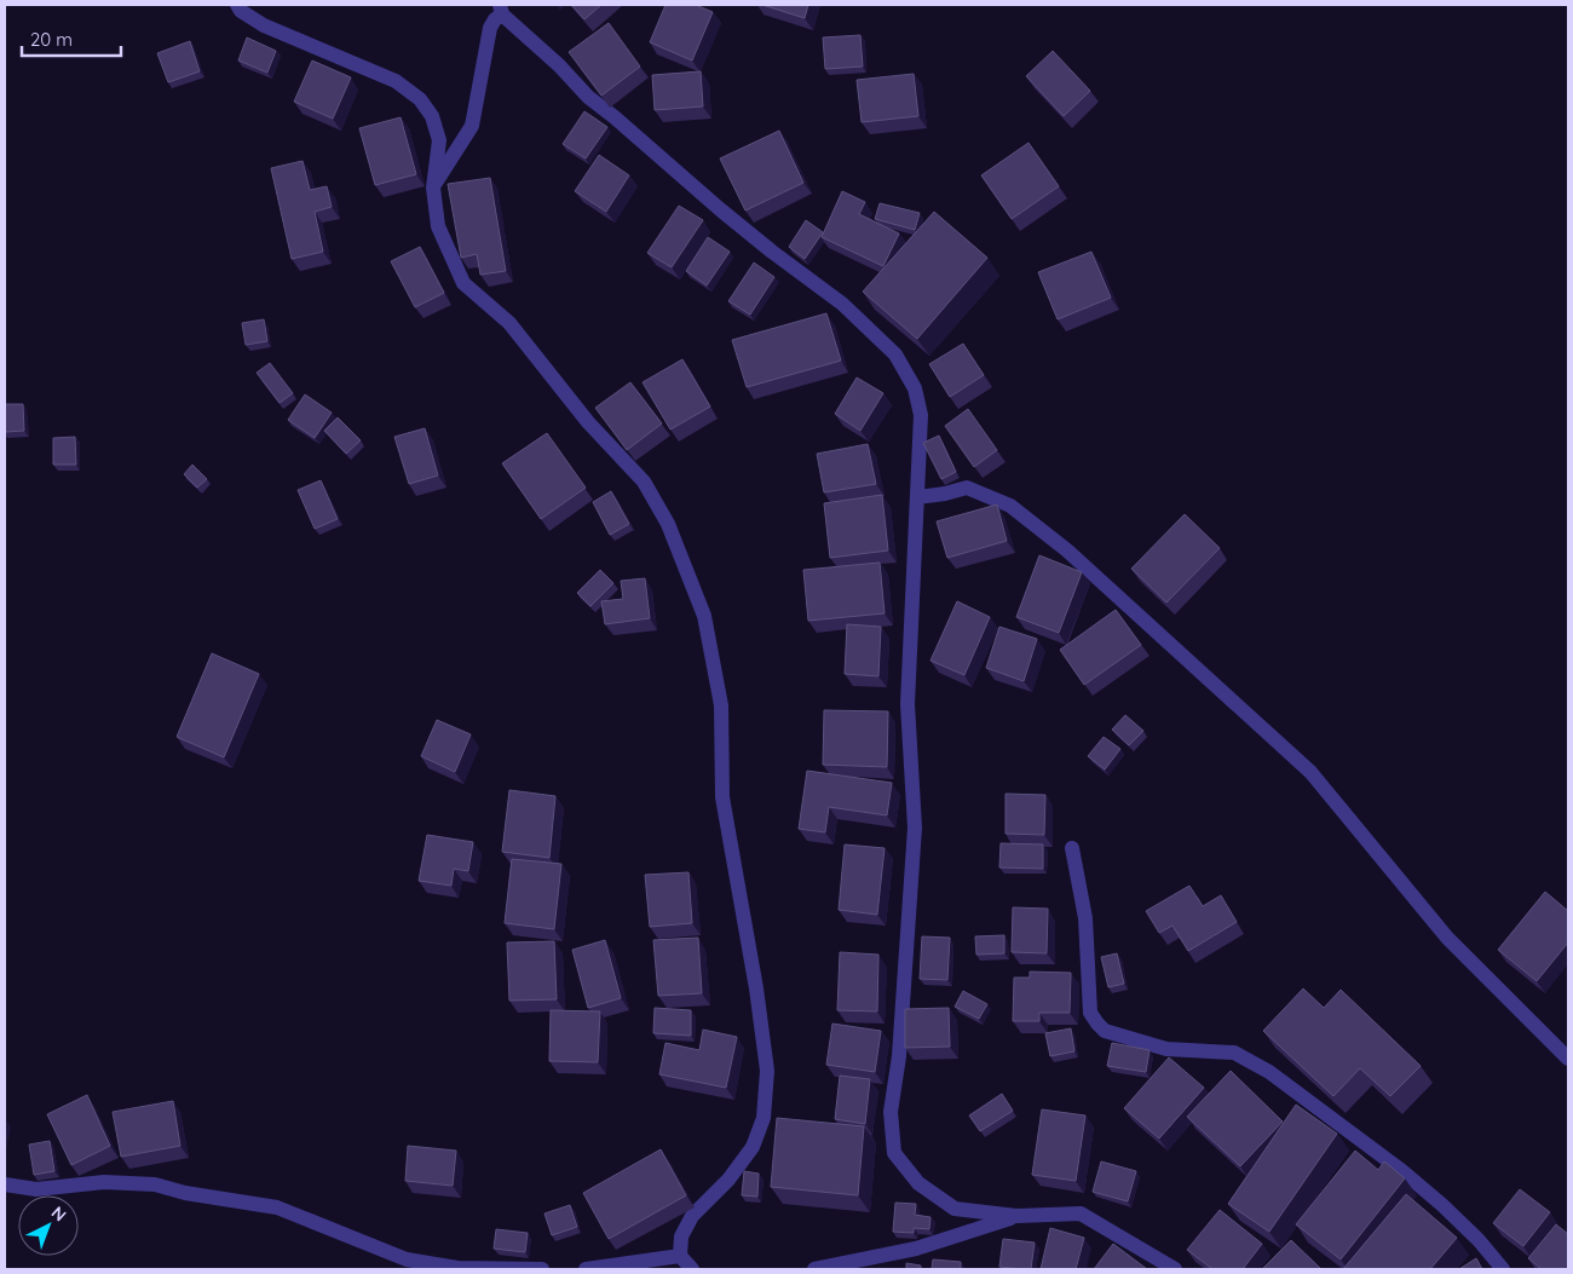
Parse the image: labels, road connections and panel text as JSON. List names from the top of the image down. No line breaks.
{"scale_bar":"20 m","north":"top right"}
